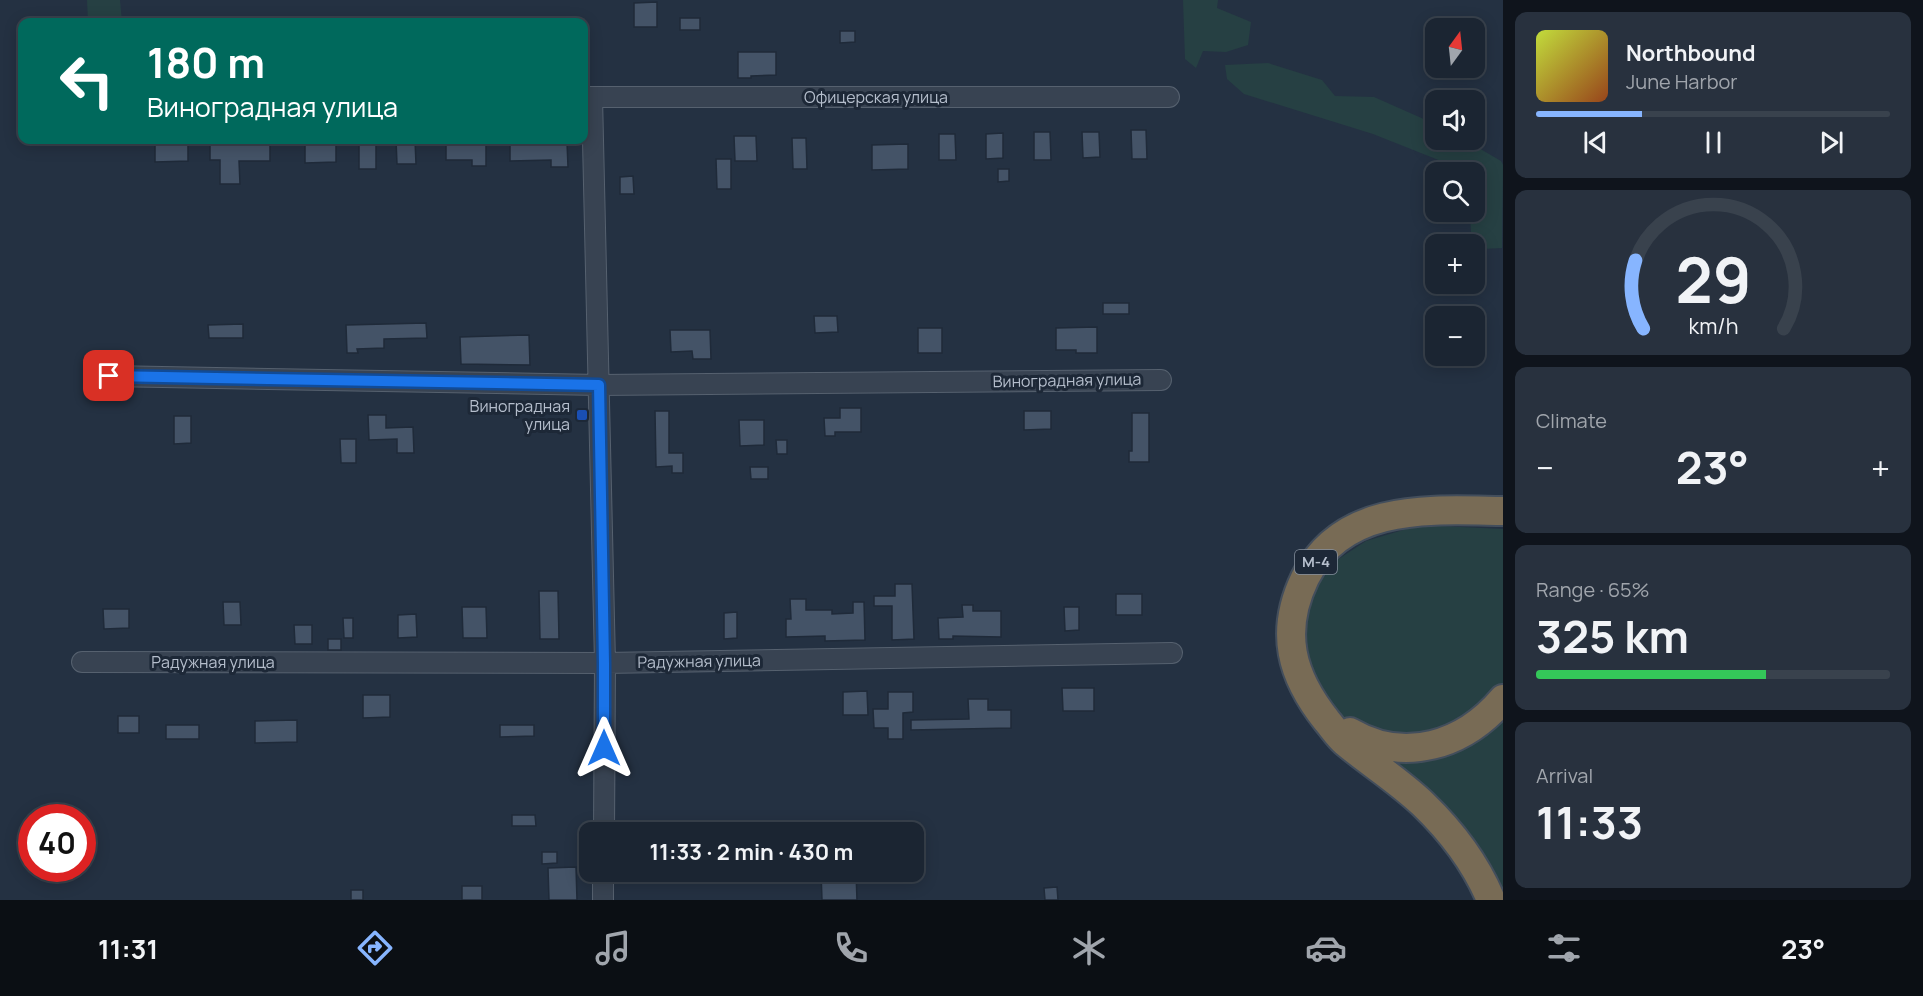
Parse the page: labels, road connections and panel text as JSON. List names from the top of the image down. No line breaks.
{"streets":{"highway":["М-4"],"street":["Офицерская улица","Виноградная улица","Радужная улица"]},"places":{"transit":["Виноградная улица"]},"north":"top","page":{"map_buttons":["+","−"],"turn":["180 m","Виноградная улица"],"song":["Northbound","June Harbor"],"tile":["Climate",["Range · 65%","325 km"],["Arrival","11:33"]],"heat":["−","23°","+"],"limit":"40","trip":"11:33 · 2 min · 430 m","tabs":["11:31","23°"],"gauge":["29","km/h"]}}
